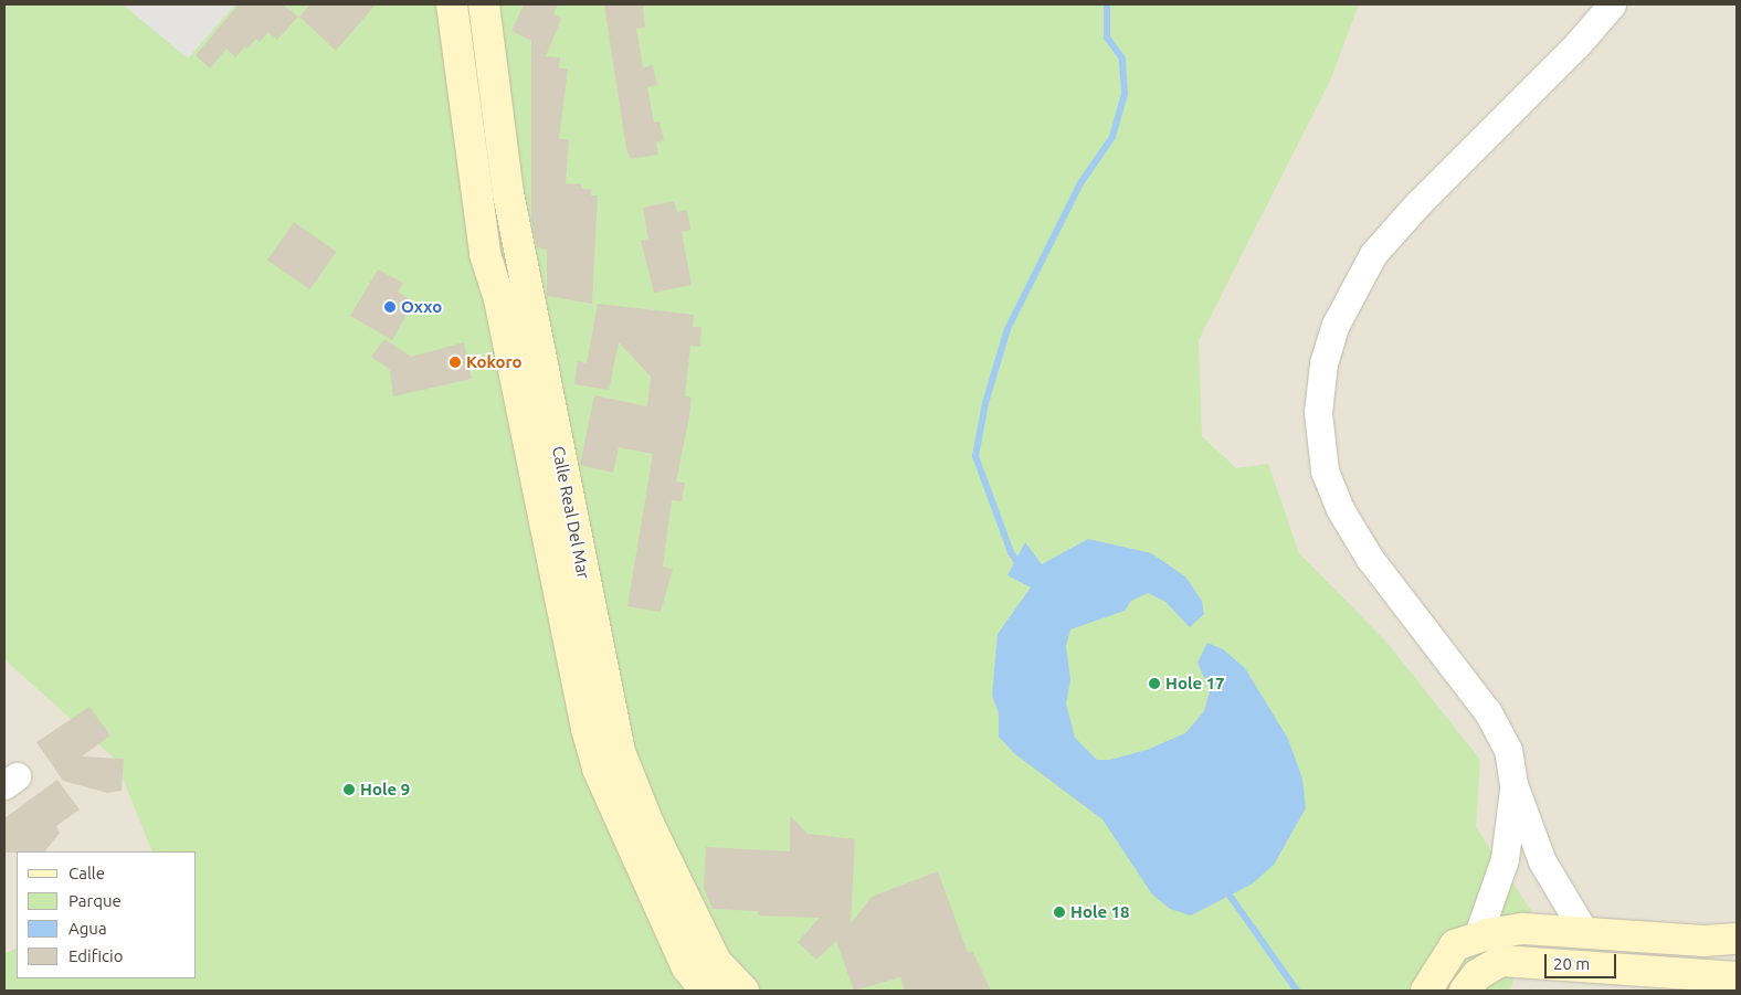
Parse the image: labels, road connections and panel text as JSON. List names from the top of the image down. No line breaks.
{"streets":{"street":["Calle Real Del Mar"]},"places":["Oxxo","Kokoro","Hole 17","Hole 9","Hole 18"],"legend":["Calle","Parque","Agua","Edificio"],"scale_bar":"20 m"}
